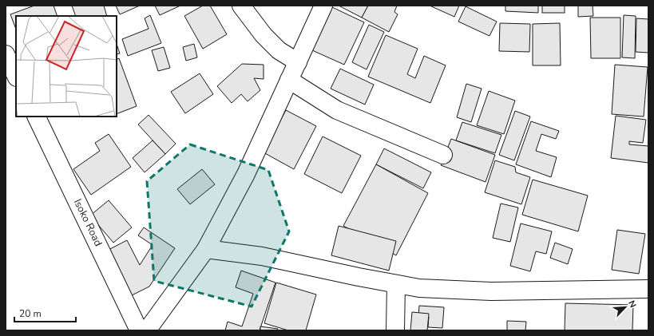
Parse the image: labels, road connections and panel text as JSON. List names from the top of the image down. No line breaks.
{"streets":{"street":["Isoko Road"]},"scale_bar":"20 m","north":"top right"}
